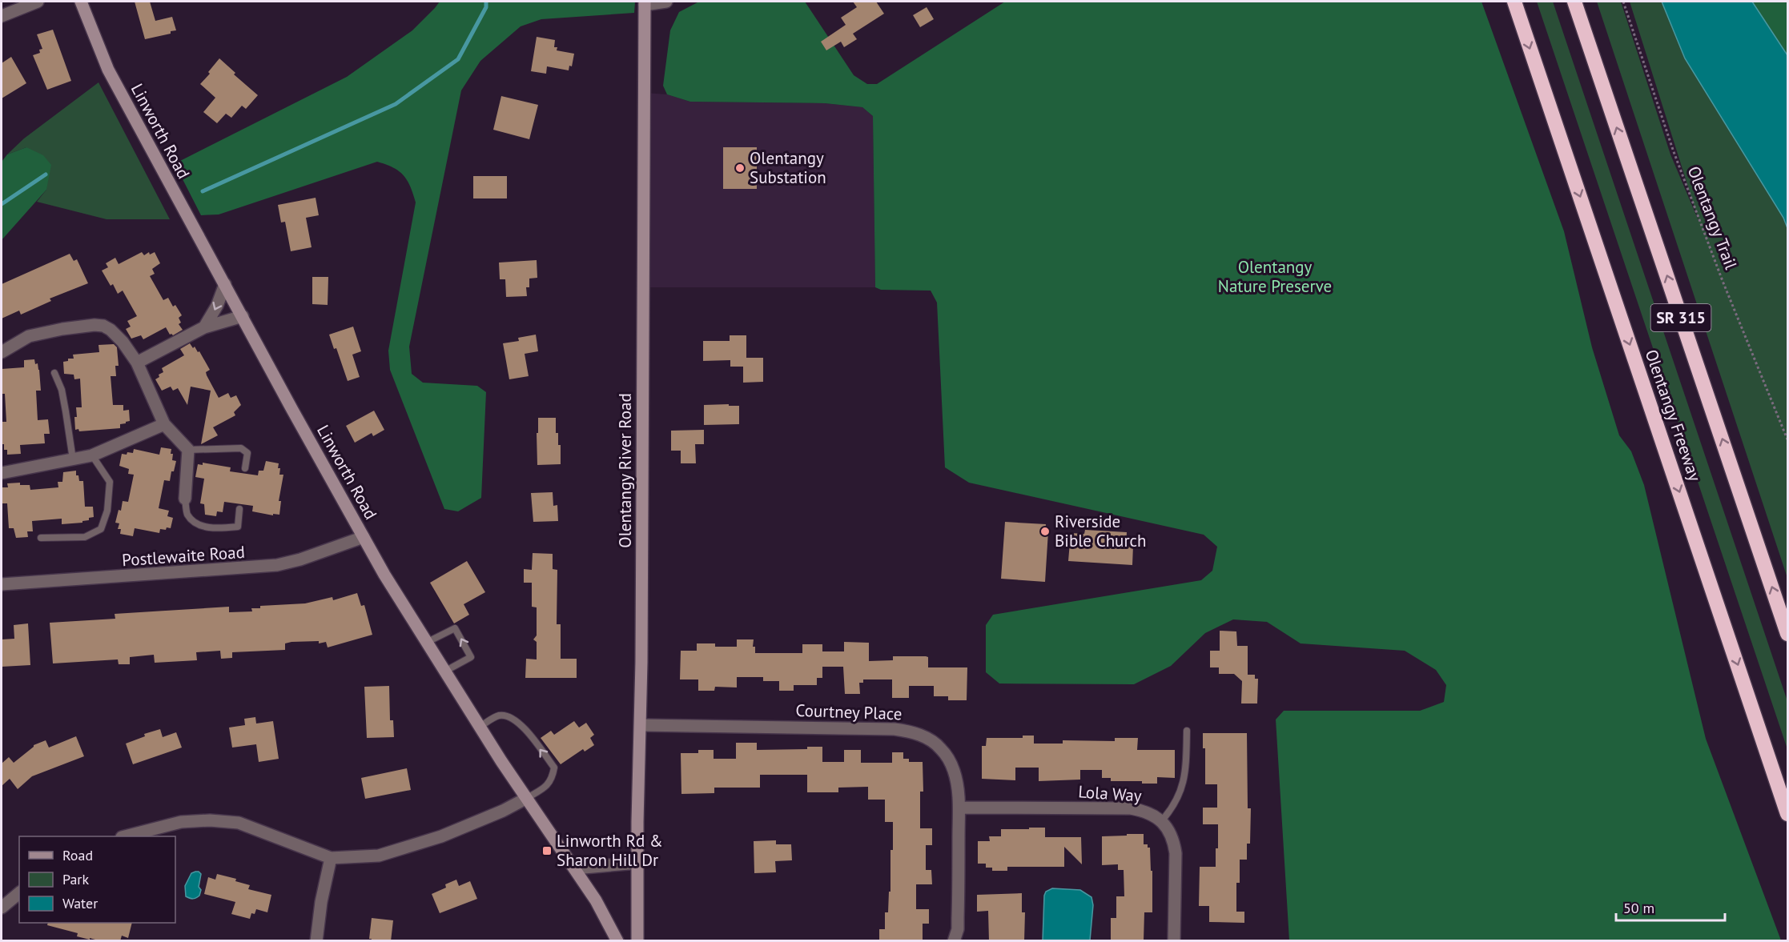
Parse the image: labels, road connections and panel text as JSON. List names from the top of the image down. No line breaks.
{"streets":{"highway":["SR 315","Olentangy Freeway"],"main road":["Linworth Road","Olentangy River Road"],"street":["Postlewaite Road","Courtney Place","Lola Way"],"path":["Olentangy Trail"]},"crossings":[["Linworth Road","Postlewaite Road"],["Olentangy River Road","Courtney Place"],["Courtney Place","Lola Way"]],"parks":["Olentangy Nature Preserve"],"places":{"other":["Olentangy Substation","Riverside Bible Church"],"transit":["Linworth Rd & Sharon Hill Dr"]},"legend":["Road","Park","Water"],"scale_bar":"50 m"}
